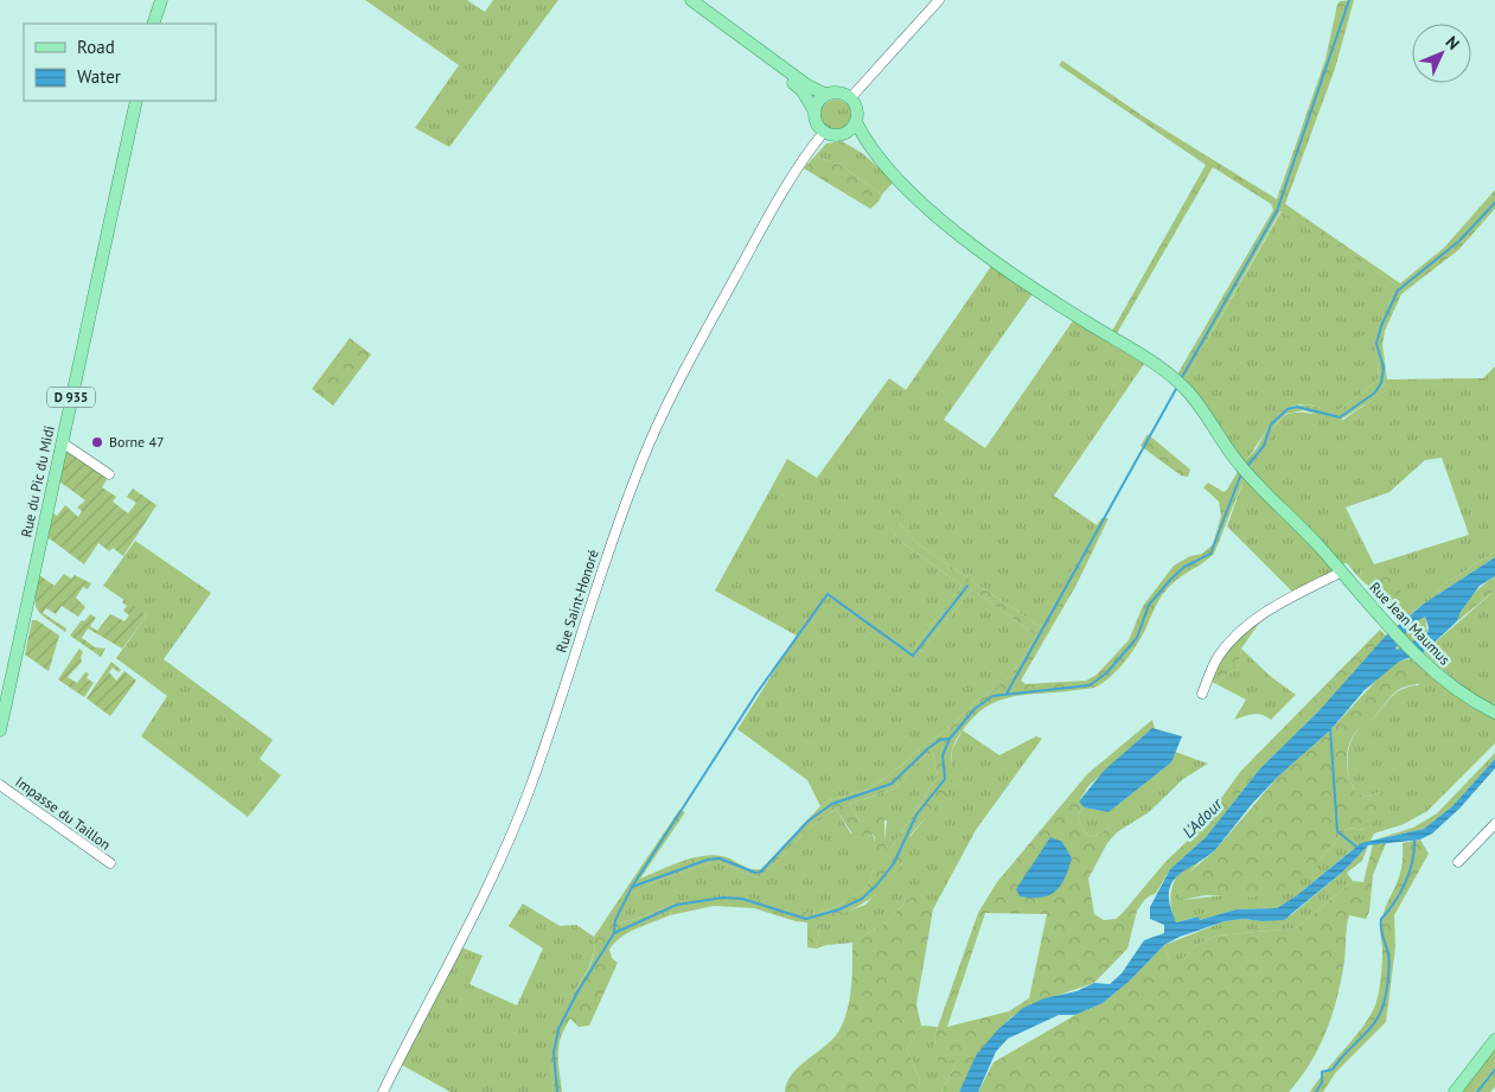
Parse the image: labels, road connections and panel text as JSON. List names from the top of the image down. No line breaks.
{"streets":{"main road":["D 935","Rue du Pic du Midi","Rue Jean Maumus"],"street":["Rue Saint-Honoré","Impasse du Taillon"]},"water":["L'Adour"],"places":["Borne 47"],"legend":["Road","Water"],"north":"top right"}
